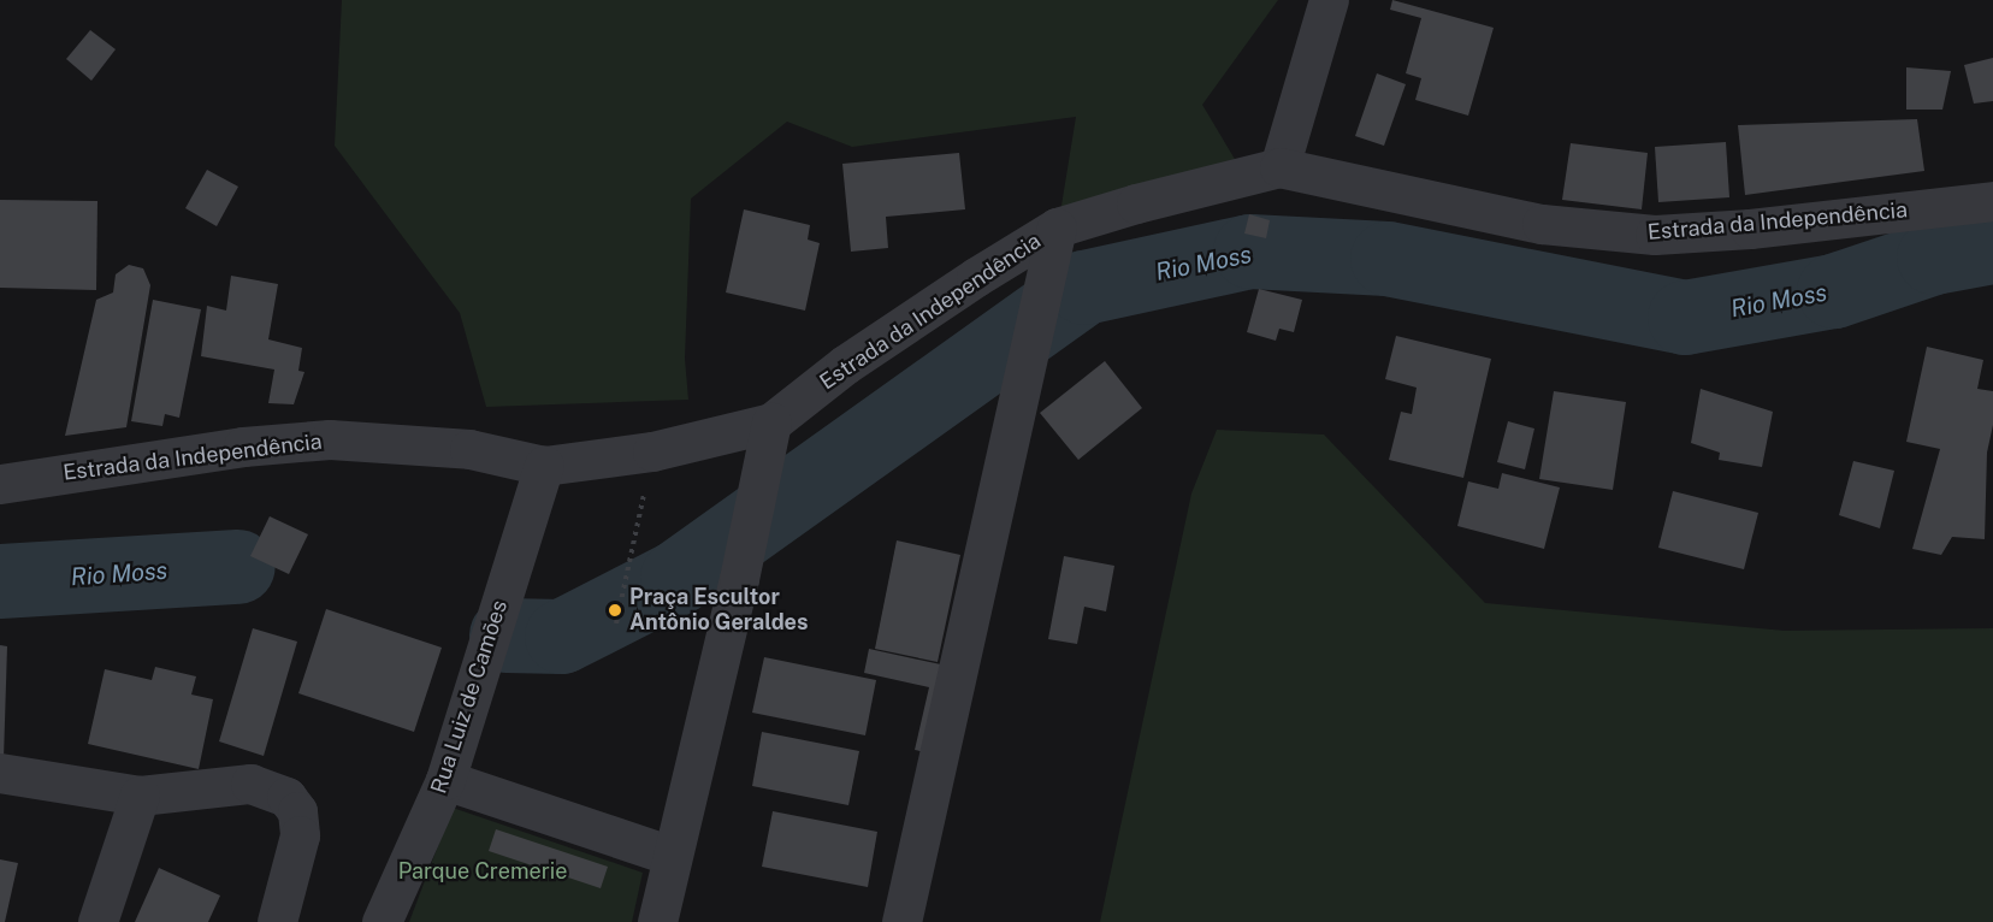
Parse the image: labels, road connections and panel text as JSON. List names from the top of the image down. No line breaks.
{"streets":{"street":["Estrada da Independência","Rua Luiz de Camões"]},"crossings":[["Estrada da Independência","Rua Luiz de Camões"]],"water":["Rio Moss"],"parks":["Parque Cremerie"],"places":["Praça Escultor Antônio Geraldes"]}
